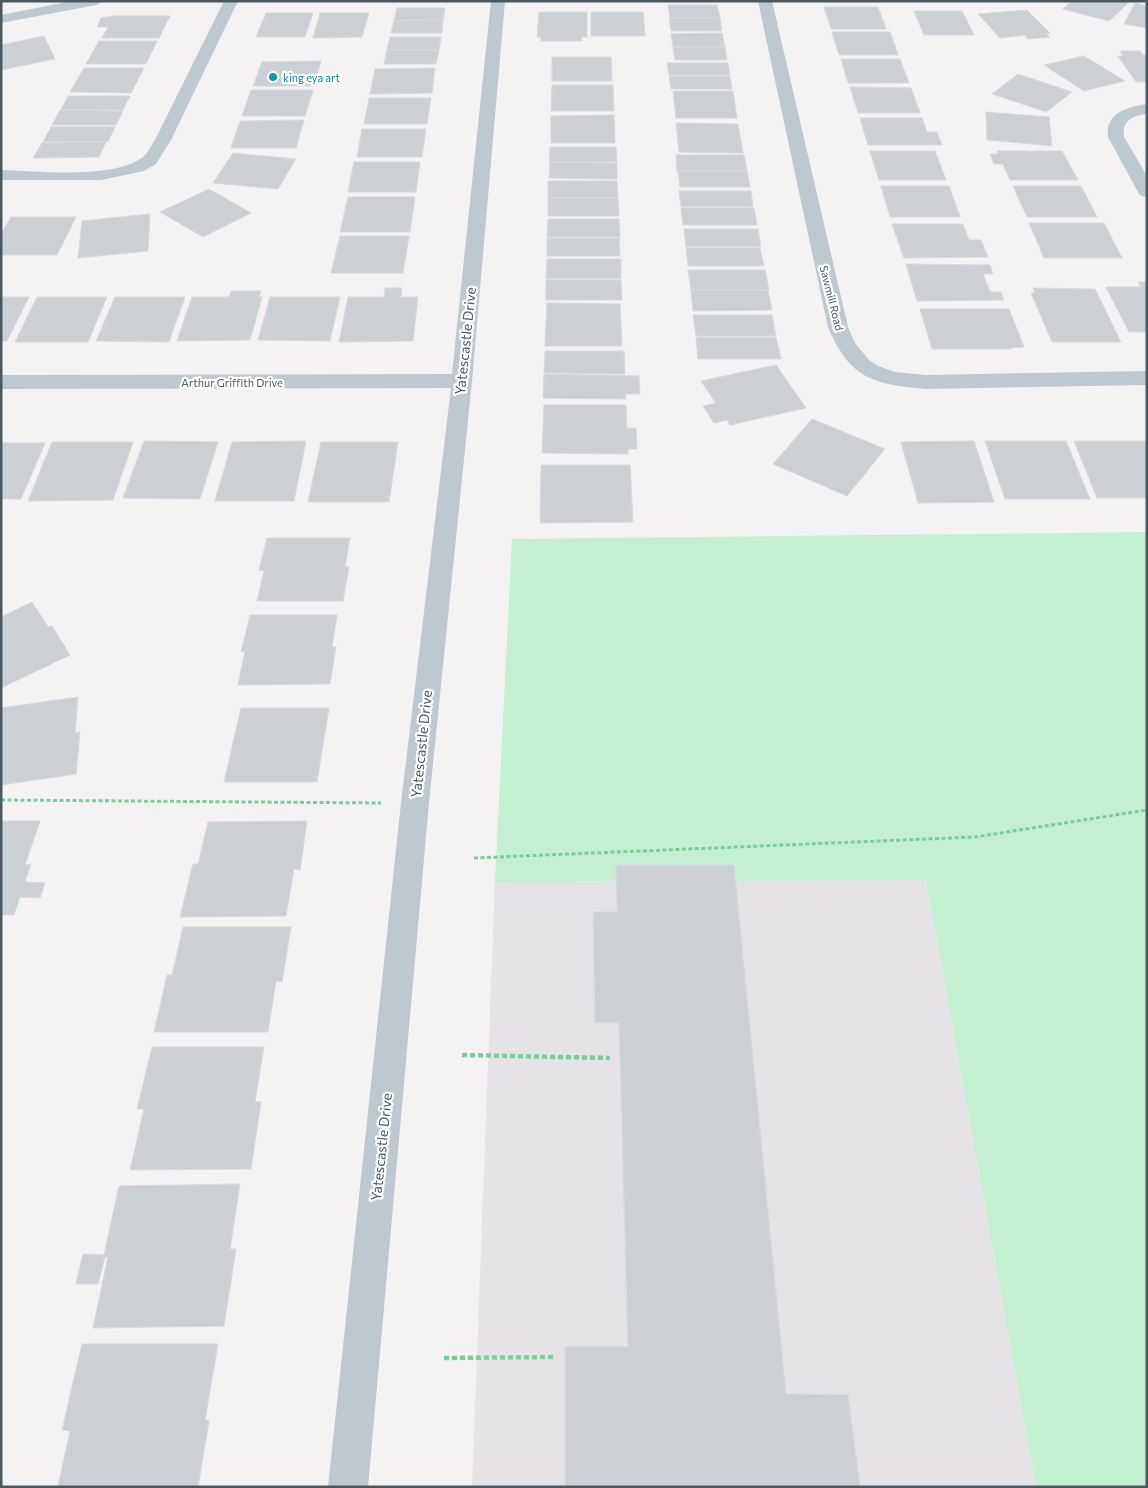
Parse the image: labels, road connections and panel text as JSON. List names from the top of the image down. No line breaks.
{"streets":{"street":["Sawmill Road","Yatescastle Drive","Arthur Griffith Drive"]},"crossings":[["Yatescastle Drive","Arthur Griffith Drive"]],"places":["king eya art"]}
